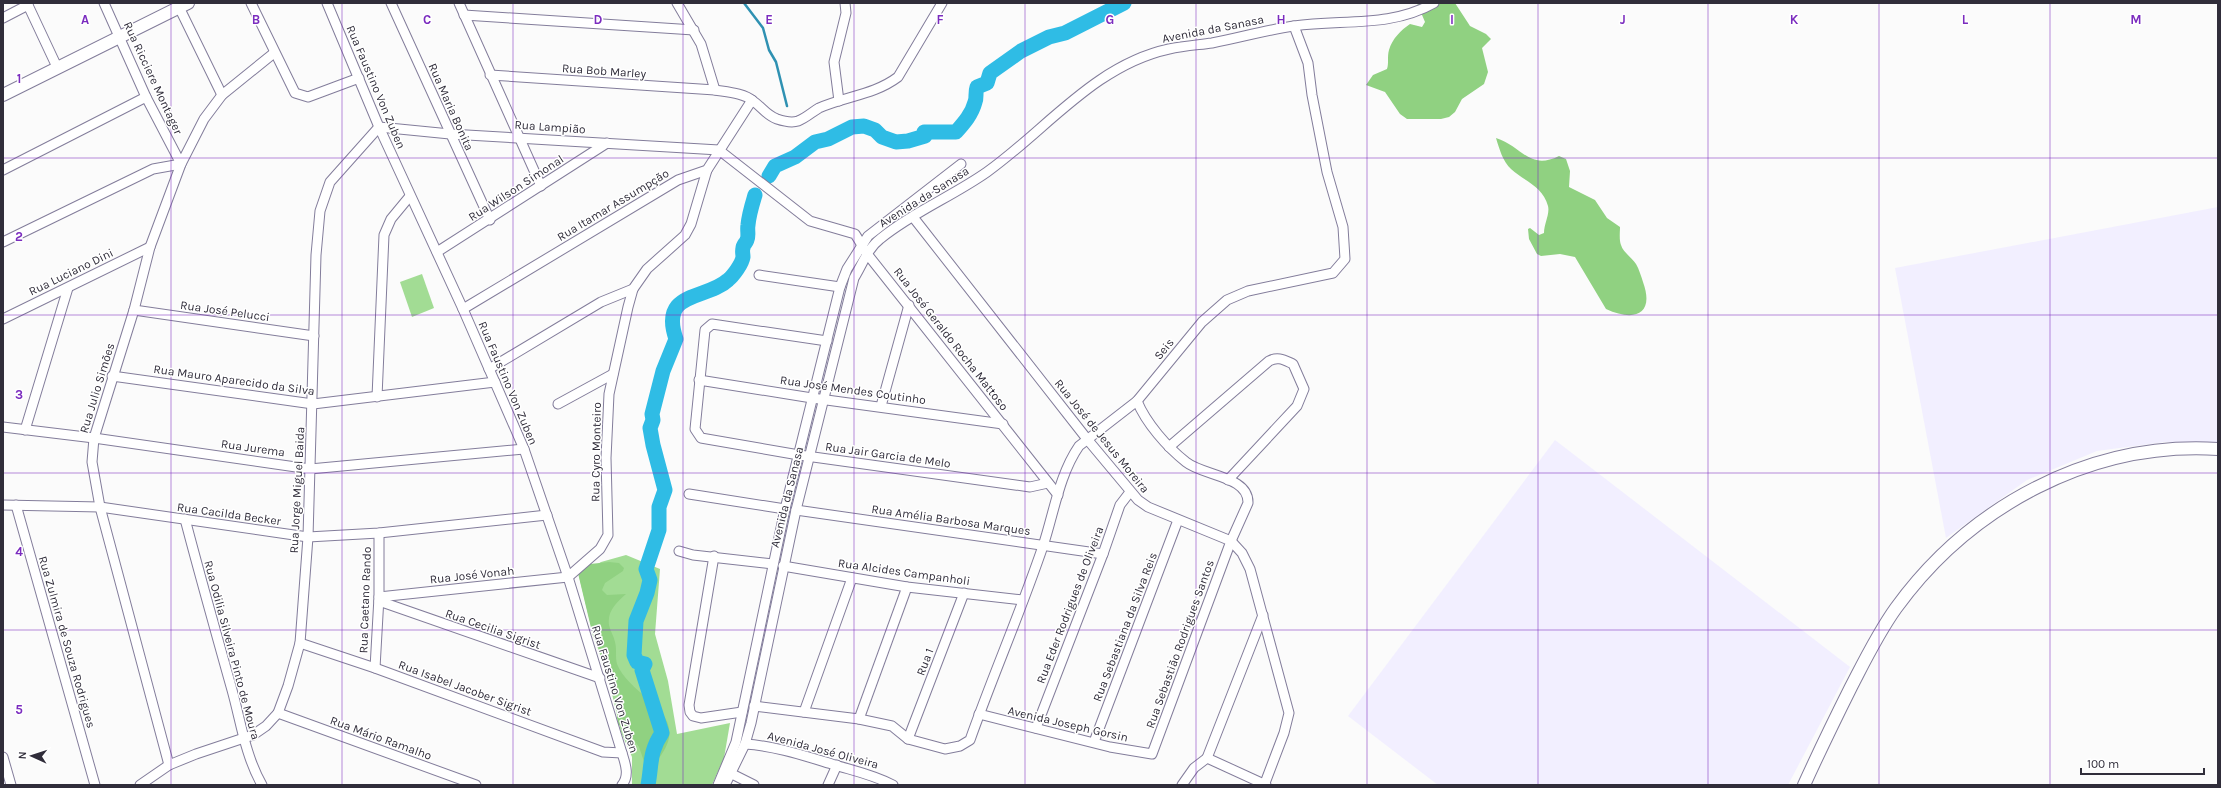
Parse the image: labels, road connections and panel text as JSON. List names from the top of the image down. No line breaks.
{"streets":{"street":["Avenida da Sanasa","Rua Bob Marley","Rua Ricciere Montager","Rua Faustino Von Zuben","Rua Maria Bonita","Rua Lampião","Rua Wilson Simonal","Rua Itamar Assumpção","Rua Luciano Dini","Rua José Pelucci","Rua José Geraldo Rocha Mattoso","Seis","Rua Mauro Aparecido da Silva","Rua Julio Simões","Rua José Mendes Coutinho","Rua José de Jesus Moreira","Rua Jurema","Rua Cyro Monteiro","Rua Jair Garcia de Melo","Rua Jorge Miguel Baida","Rua Cacilda Becker","Rua Amélia Barbosa Marques","Rua Alcides Campanholi","Rua José Vonah","Rua Caetano Rando","Rua Eder Rodrigues de Oliveira","Rua Sebastiana da Silva Reis","Rua Cecilia Sigrist","Rua Zulmira de Souza Rodrigues","Rua Sebastião Rodrigues Santos","Rua Odilia Silveira Pinto de Moura","Rua 1","Rua Isabel Jacober Sigrist","Avenida Joseph Gorsin","Rua Mário Ramalho","Avenida José Oliveira"]},"crossings":[["Avenida da Sanasa","Rua José Geraldo Rocha Mattoso"],["Avenida da Sanasa","Seis"],["Avenida da Sanasa","Rua José Mendes Coutinho"],["Avenida da Sanasa","Rua José de Jesus Moreira"],["Avenida da Sanasa","Rua Jair Garcia de Melo"],["Avenida da Sanasa","Rua Amélia Barbosa Marques"],["Avenida da Sanasa","Rua Alcides Campanholi"],["Avenida da Sanasa","Avenida José Oliveira"],["Rua Ricciere Montager","Rua Julio Simões"],["Rua Faustino Von Zuben","Rua Lampião"],["Rua Faustino Von Zuben","Rua Wilson Simonal"],["Rua Faustino Von Zuben","Rua Itamar Assumpção"],["Rua Faustino Von Zuben","Rua Mauro Aparecido da Silva"],["Rua Faustino Von Zuben","Rua Jurema"],["Rua Faustino Von Zuben","Rua Cyro Monteiro"],["Rua Faustino Von Zuben","Rua Jorge Miguel Baida"],["Rua Faustino Von Zuben","Rua Cacilda Becker"],["Rua Faustino Von Zuben","Rua José Vonah"],["Rua Faustino Von Zuben","Rua Cecilia Sigrist"],["Rua Faustino Von Zuben","Rua Isabel Jacober Sigrist"],["Rua Maria Bonita","Rua Lampião"],["Rua Maria Bonita","Rua Wilson Simonal"],["Rua Lampião","Rua Wilson Simonal"],["Rua Lampião","Rua José Geraldo Rocha Mattoso"],["Rua Lampião","Rua Jorge Miguel Baida"],["Rua Luciano Dini","Rua Julio Simões"],["Rua José Pelucci","Rua Julio Simões"],["Rua José Pelucci","Rua Jorge Miguel Baida"],["Rua José Geraldo Rocha Mattoso","Seis"],["Rua José Geraldo Rocha Mattoso","Rua José Mendes Coutinho"],["Rua José Geraldo Rocha Mattoso","Rua Jair Garcia de Melo"],["Seis","Rua José de Jesus Moreira"],["Seis","Rua Amélia Barbosa Marques"],["Seis","Rua Alcides Campanholi"],["Seis","Rua 1"],["Seis","Avenida Joseph Gorsin"],["Rua Mauro Aparecido da Silva","Rua Julio Simões"],["Rua Mauro Aparecido da Silva","Rua Jorge Miguel Baida"],["Rua Julio Simões","Rua Jurema"],["Rua Julio Simões","Rua Jorge Miguel Baida"],["Rua Julio Simões","Rua Cacilda Becker"],["Rua José Mendes Coutinho","Rua Jair Garcia de Melo"],["Rua José de Jesus Moreira","Rua Eder Rodrigues de Oliveira"],["Rua José de Jesus Moreira","Rua Sebastiana da Silva Reis"],["Rua José de Jesus Moreira","Rua Sebastião Rodrigues Santos"],["Rua Jurema","Rua Jorge Miguel Baida"],["Rua Cyro Monteiro","Rua José Vonah"],["Rua Jorge Miguel Baida","Rua Cacilda Becker"],["Rua Jorge Miguel Baida","Rua Odilia Silveira Pinto de Moura"],["Rua Jorge Miguel Baida","Rua Isabel Jacober Sigrist"],["Rua Jorge Miguel Baida","Rua Mário Ramalho"],["Rua Cacilda Becker","Rua Caetano Rando"],["Rua Cacilda Becker","Rua Zulmira de Souza Rodrigues"],["Rua Cacilda Becker","Rua Odilia Silveira Pinto de Moura"],["Rua Amélia Barbosa Marques","Rua Eder Rodrigues de Oliveira"],["Rua Alcides Campanholi","Rua 1"],["Rua José Vonah","Rua Caetano Rando"],["Rua José Vonah","Rua Cecilia Sigrist"],["Rua Caetano Rando","Rua Cecilia Sigrist"],["Rua Caetano Rando","Rua Isabel Jacober Sigrist"],["Rua Eder Rodrigues de Oliveira","Avenida Joseph Gorsin"],["Rua Sebastiana da Silva Reis","Avenida Joseph Gorsin"],["Rua Sebastião Rodrigues Santos","Avenida Joseph Gorsin"]],"scale_bar":"100 m","north":"left","grid":{"columns":["A","B","C","D","E","F","G","H","I","J","K","L","M"],"rows":["1","2","3","4","5"]}}
